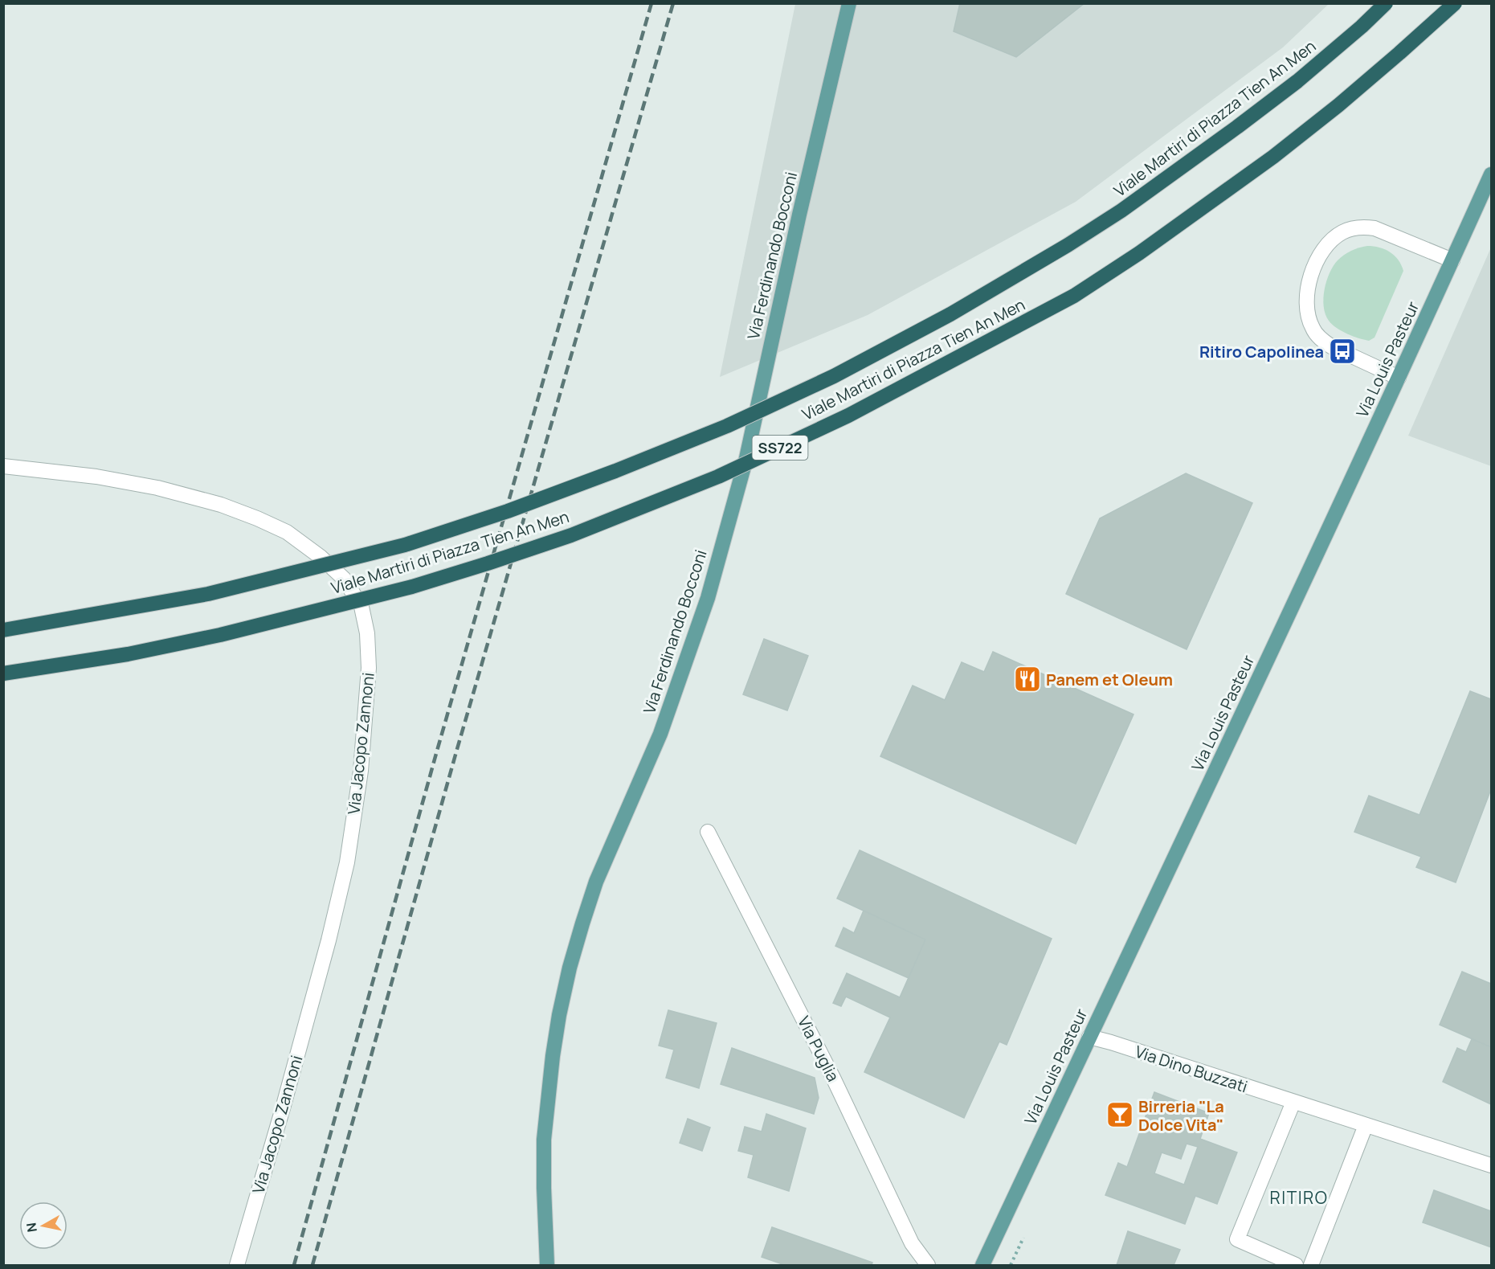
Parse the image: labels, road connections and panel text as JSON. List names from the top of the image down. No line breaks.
{"streets":{"highway":["Viale Martiri di Piazza Tien An Men","SS722"],"main road":["Via Ferdinando Bocconi","Via Louis Pasteur"],"street":["Via Jacopo Zannoni","Via Puglia","Via Dino Buzzati"]},"crossings":[["Via Louis Pasteur","Via Dino Buzzati"]],"districts":["RITIRO"],"places":{"bus stop":["Ritiro Capolinea"],"restaurant":["Panem et Oleum"],"bar":["Birreria \"La Dolce Vita\""]},"north":"left"}
